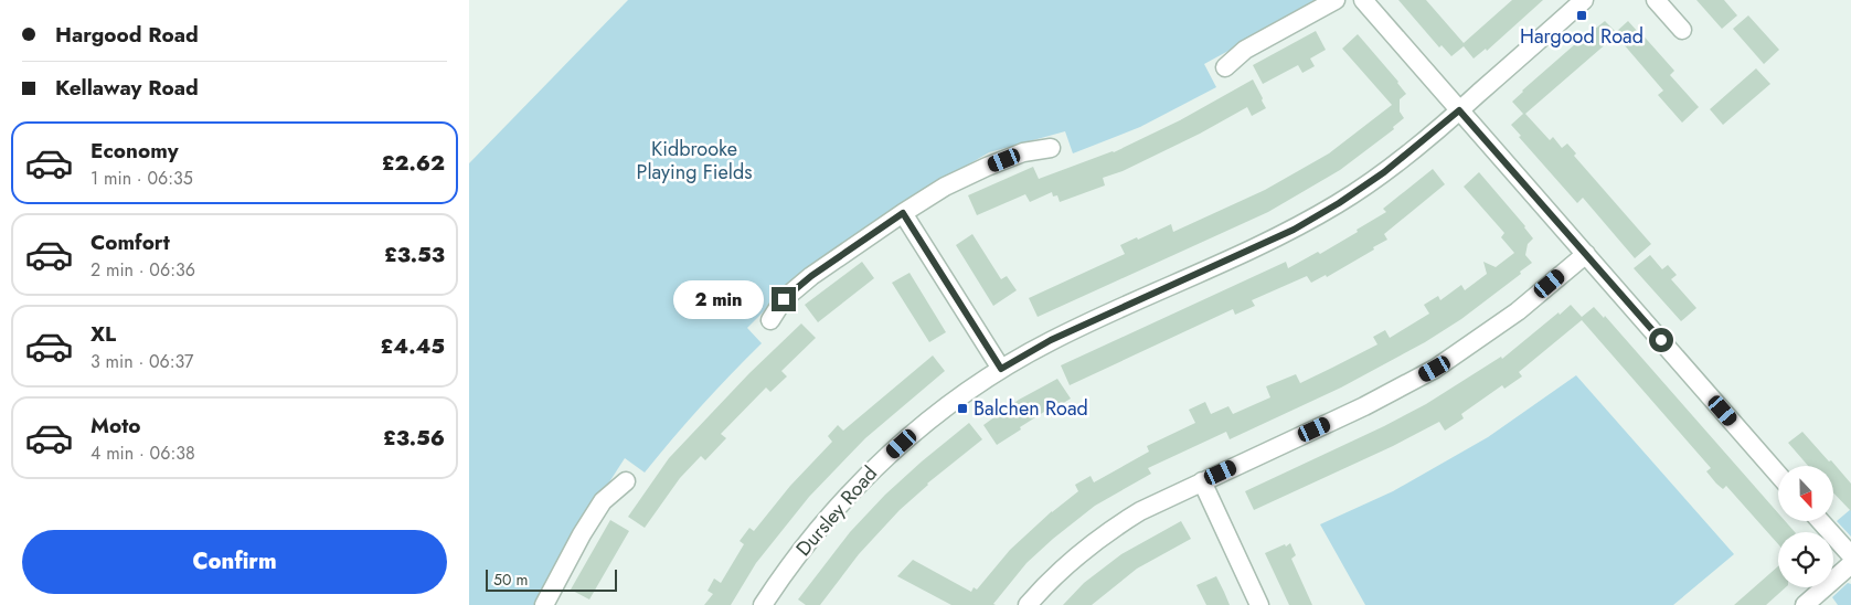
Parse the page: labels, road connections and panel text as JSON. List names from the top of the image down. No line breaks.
{"streets":{"street":["Dursley Road"]},"parks":["Kidbrooke Playing Fields"],"places":{"transit":["Hargood Road","Balchen Road"]},"scale_bar":"50 m","north":"bottom","page":{"banner":["Hargood Road","Kellaway Road"],"list":[{"name":"Economy","note":"1 min · 06:35","value":"£2.62"},{"name":"Comfort","note":"2 min · 06:36","value":"£3.53"},{"name":"XL","note":"3 min · 06:37","value":"£4.45"},{"name":"Moto","note":"4 min · 06:38","value":"£3.56"}],"bubble":"2 min","buttons":"Confirm","scale":"50 m"}}
